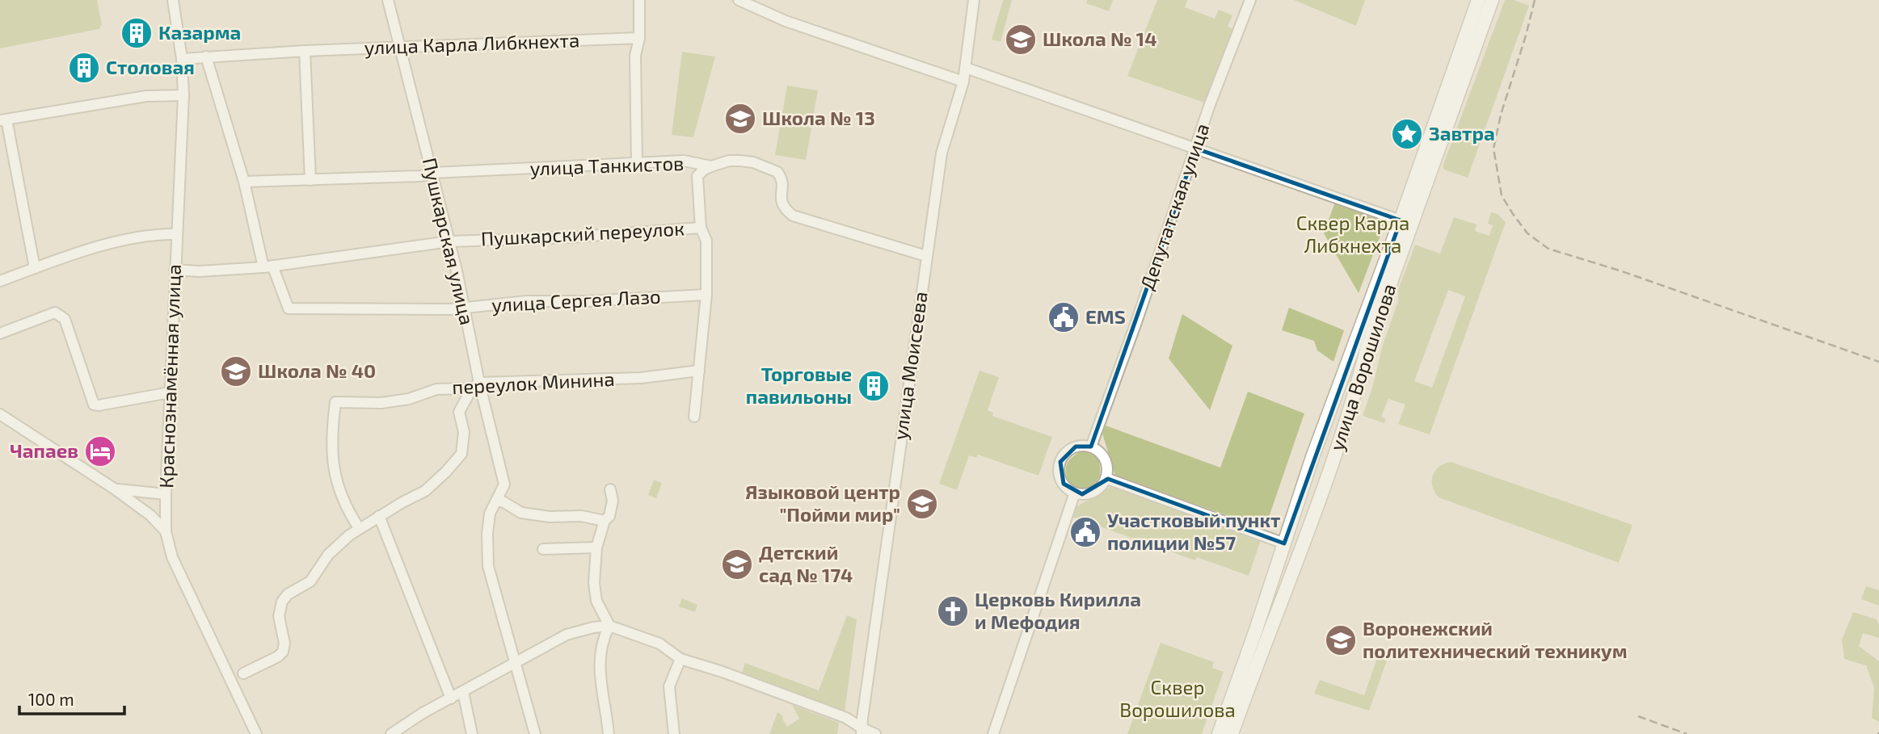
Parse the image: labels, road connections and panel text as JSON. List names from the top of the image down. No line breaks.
{"streets":{"main road":["улица Ворошилова"],"street":["улица Карла Либкнехта","улица Танкистов","Депутатская улица","Пушкарский переулок","Пушкарская улица","улица Сергея Лазо","улица Моисеева","Краснознамённая улица","переулок Минина"]},"crossings":[["улица Карла Либкнехта","Пушкарская улица"],["улица Карла Либкнехта","Краснознамённая улица"],["улица Танкистов","Пушкарская улица"],["улица Танкистов","улица Моисеева"],["Пушкарский переулок","Пушкарская улица"],["Пушкарский переулок","улица Сергея Лазо"],["Пушкарский переулок","Краснознамённая улица"],["Пушкарская улица","улица Сергея Лазо"],["Пушкарская улица","переулок Минина"]],"parks":["Сквер Карла Либкнехта","Сквер Ворошилова"],"places":{"building":["Казарма","Столовая","Торговые павильоны"],"school or university":["Школа № 14","Школа № 13","Школа № 40","Языковой центр \"Пойми мир\"","Детский сад № 174","Воронежский политехнический техникум"],"place":["Завтра"],"public building":["EMS","Участковый пункт полиции №57"],"hotel":["Чапаев"],"church":["Церковь Кирилла и Мефодия"]},"scale_bar":"100 m"}
